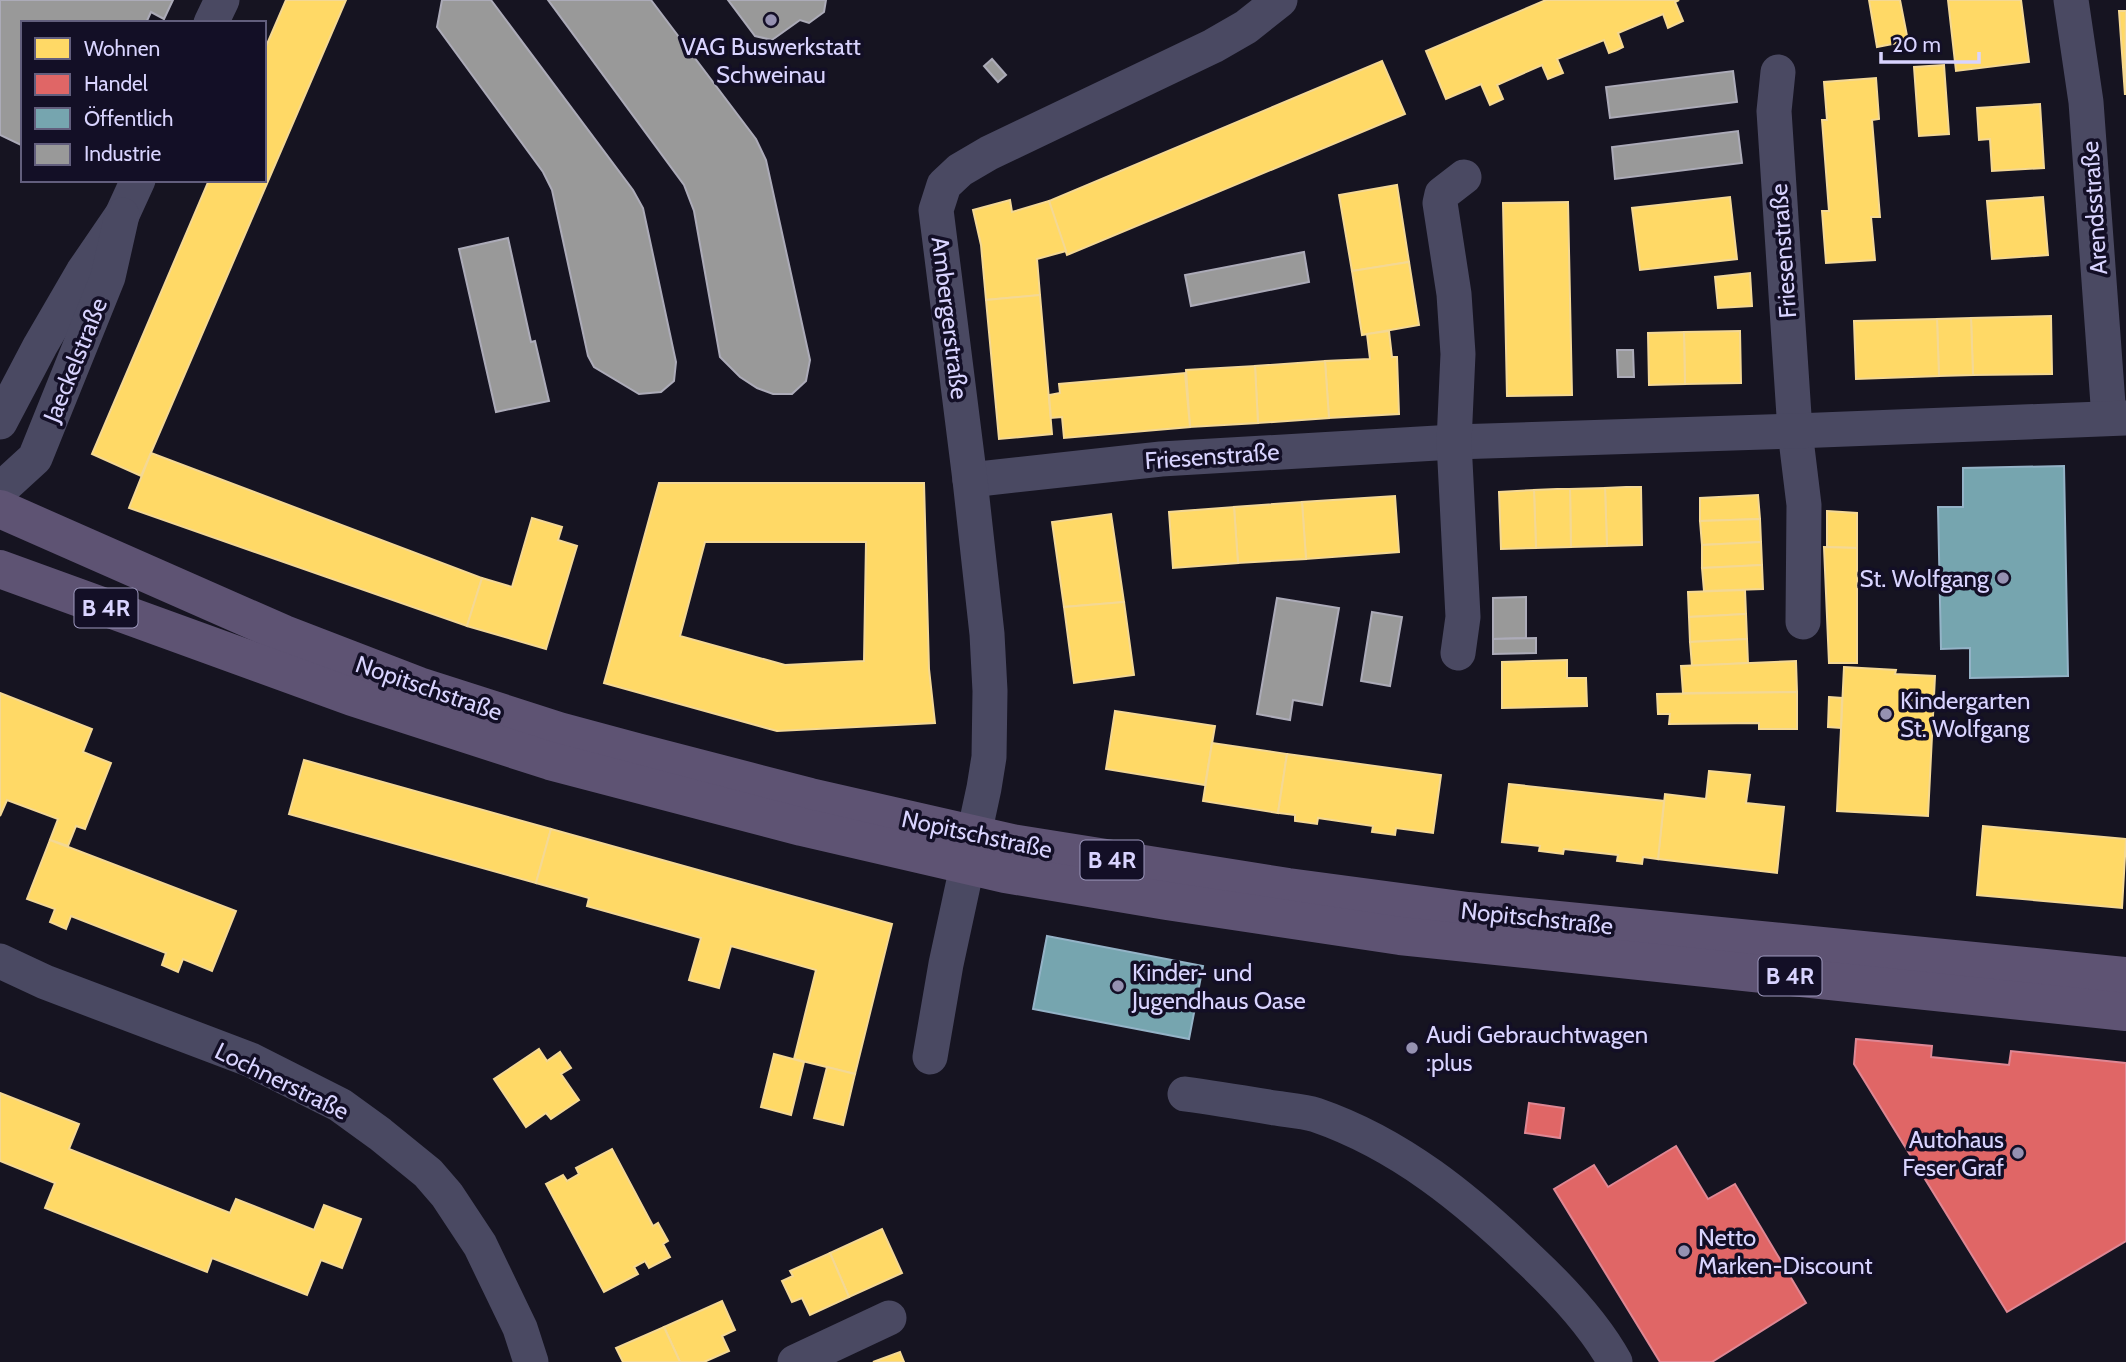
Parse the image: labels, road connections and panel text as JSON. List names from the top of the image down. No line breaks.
{"streets":{"main road":["B 4R","Nopitschstraße"],"street":["Arendsstraße","Friesenstraße","Ambergerstraße","Jaeckelstraße","Lochnerstraße"]},"crossings":[["Arendsstraße","Friesenstraße"],["Friesenstraße","Ambergerstraße"],["Ambergerstraße","Nopitschstraße"]],"places":["VAG Buswerkstatt Schweinau","St. Wolfgang","Kindergarten St. Wolfgang","Kinder- und Jugendhaus Oase","Audi Gebrauchtwagen :plus","Autohaus Feser Graf","Netto Marken-Discount"],"legend":["Wohnen","Handel","Öffentlich","Industrie"],"scale_bar":"20 m"}
